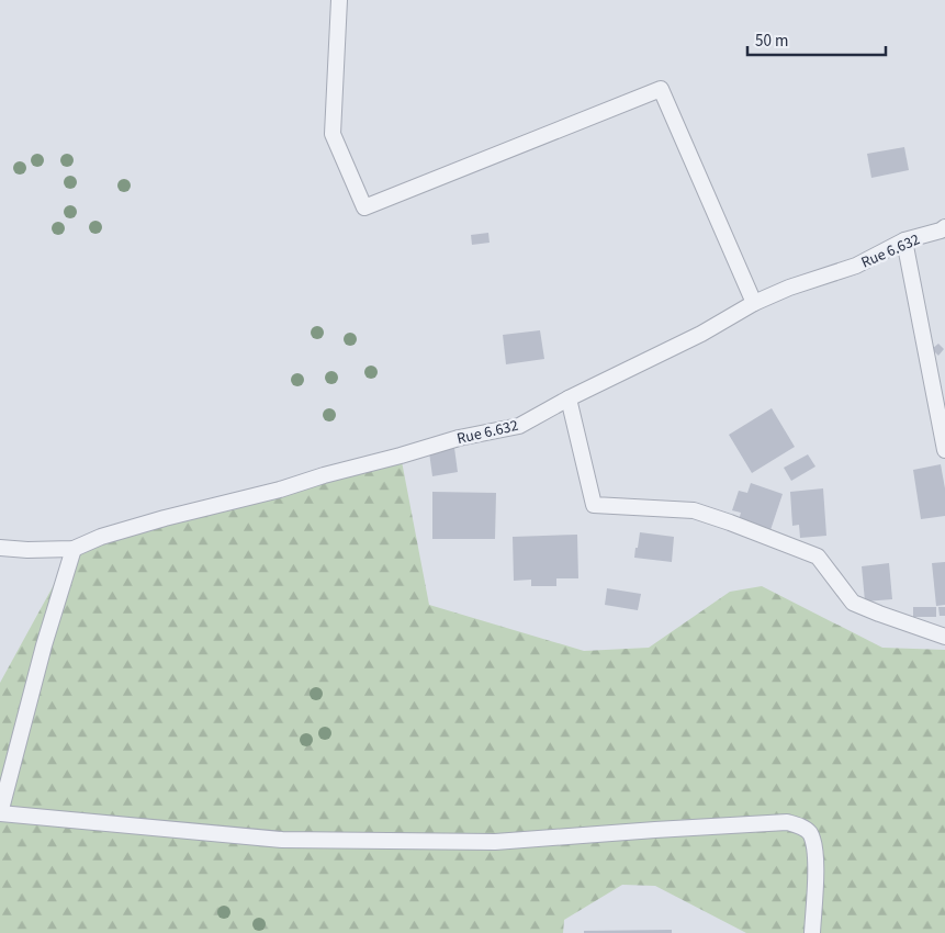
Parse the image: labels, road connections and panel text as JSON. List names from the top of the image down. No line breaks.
{"streets":{"street":["Rue 6.632"]},"scale_bar":"50 m"}
